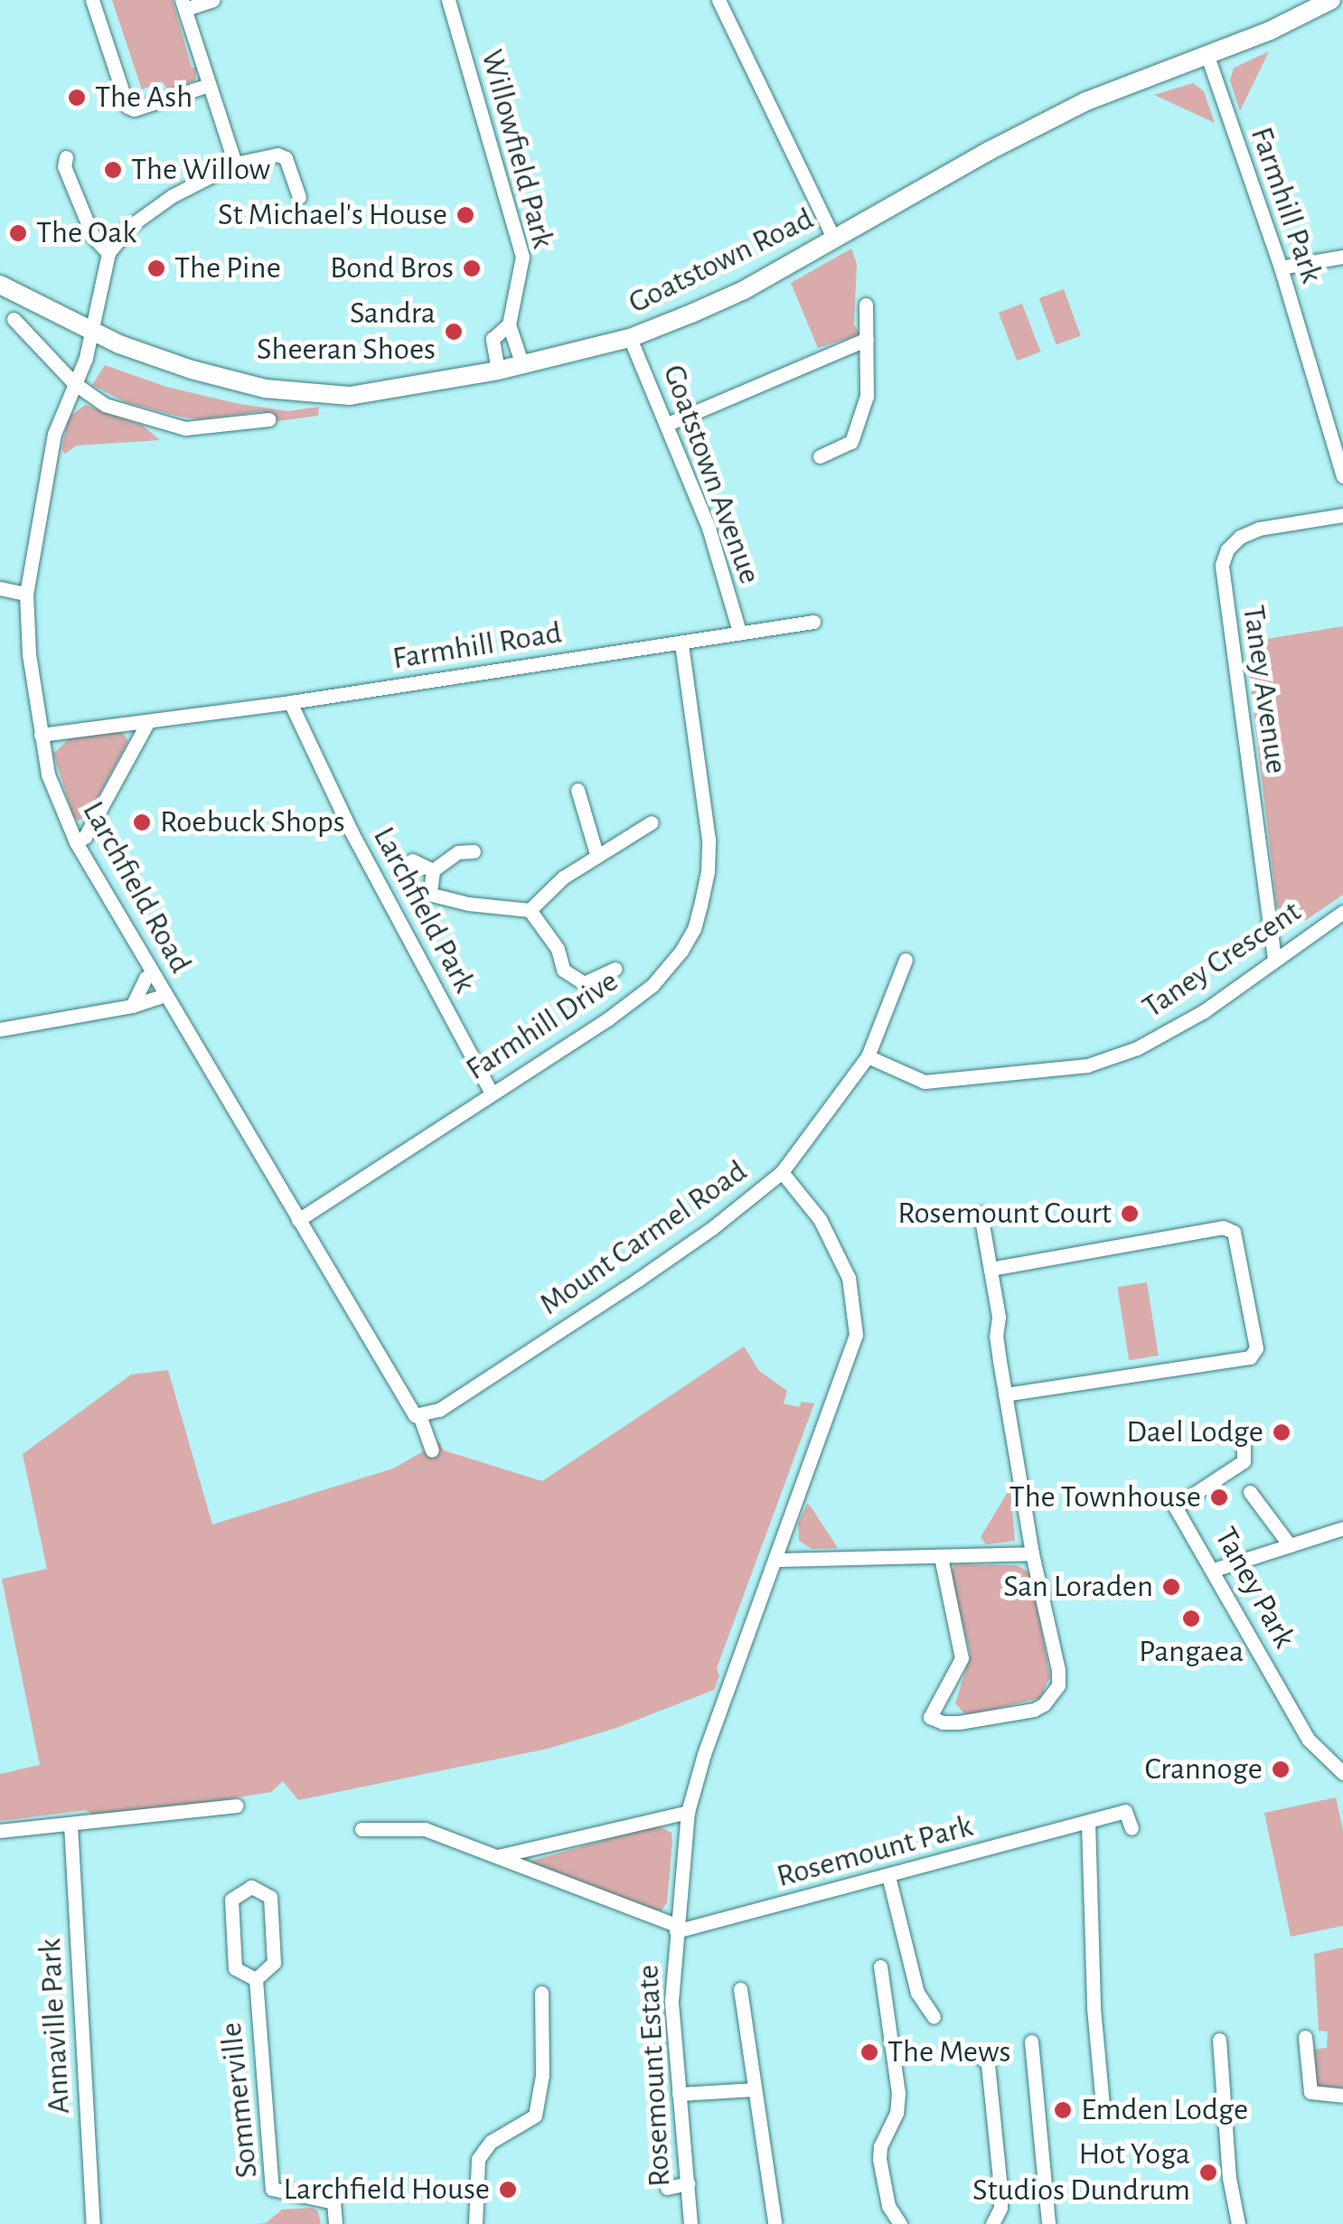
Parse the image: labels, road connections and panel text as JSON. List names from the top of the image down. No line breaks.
{"streets":{"main road":["Goatstown Road"],"street":["Willowfield Park","Farmhill Park","Goatstown Avenue","Farmhill Road","Taney Avenue","Larchfield Road","Larchfield Park","Taney Crescent","Farmhill Drive","Mount Carmel Road","Taney Park","Rosemount Park","Annaville Park","Rosemount Estate","Sommerville"]},"crossings":[["Willowfield Park","Goatstown Road"],["Farmhill Park","Goatstown Road"],["Goatstown Road","Goatstown Avenue"],["Goatstown Road","Larchfield Road"],["Goatstown Avenue","Farmhill Road"],["Farmhill Road","Larchfield Road"],["Farmhill Road","Larchfield Park"],["Farmhill Road","Farmhill Drive"],["Taney Avenue","Taney Crescent"],["Larchfield Road","Farmhill Drive"],["Larchfield Road","Mount Carmel Road"],["Larchfield Park","Farmhill Drive"],["Taney Crescent","Mount Carmel Road"],["Mount Carmel Road","Rosemount Estate"],["Rosemount Park","Rosemount Estate"]],"places":["The Ash","The Willow","St Michael's House","The Oak","The Pine","Bond Bros","Sandra Sheeran Shoes","Roebuck Shops","Rosemount Court","Dael Lodge","The Townhouse","San Loraden","Pangaea","Crannoge","The Mews","Emden Lodge","Hot Yoga Studios Dundrum","Larchfield House"]}
